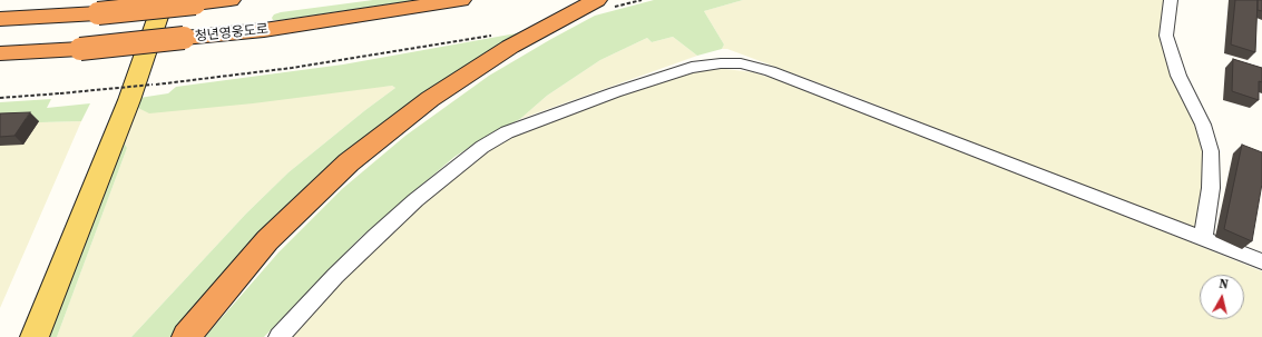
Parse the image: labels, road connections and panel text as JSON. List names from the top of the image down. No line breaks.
{"streets":{"highway":["청년영웅도로"]},"north":"top"}
